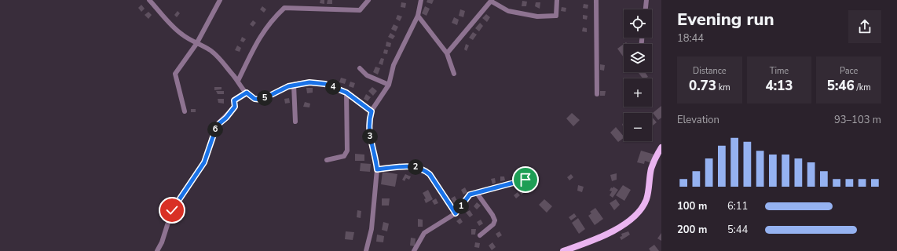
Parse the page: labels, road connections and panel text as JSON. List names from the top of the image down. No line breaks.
{"page":{"heading":["Evening run","18:44"],"map_buttons":["+","−"],"stats":[["Distance","0.73 km"],["Time","4:13"],["Pace","5:46 /km"]],"pins":["4","5","6","3","2","1"],"chart":["Elevation","93–103 m"],"list":[{"name":"100 m","note":"6:11"},{"name":"200 m","note":"5:44"}]}}
